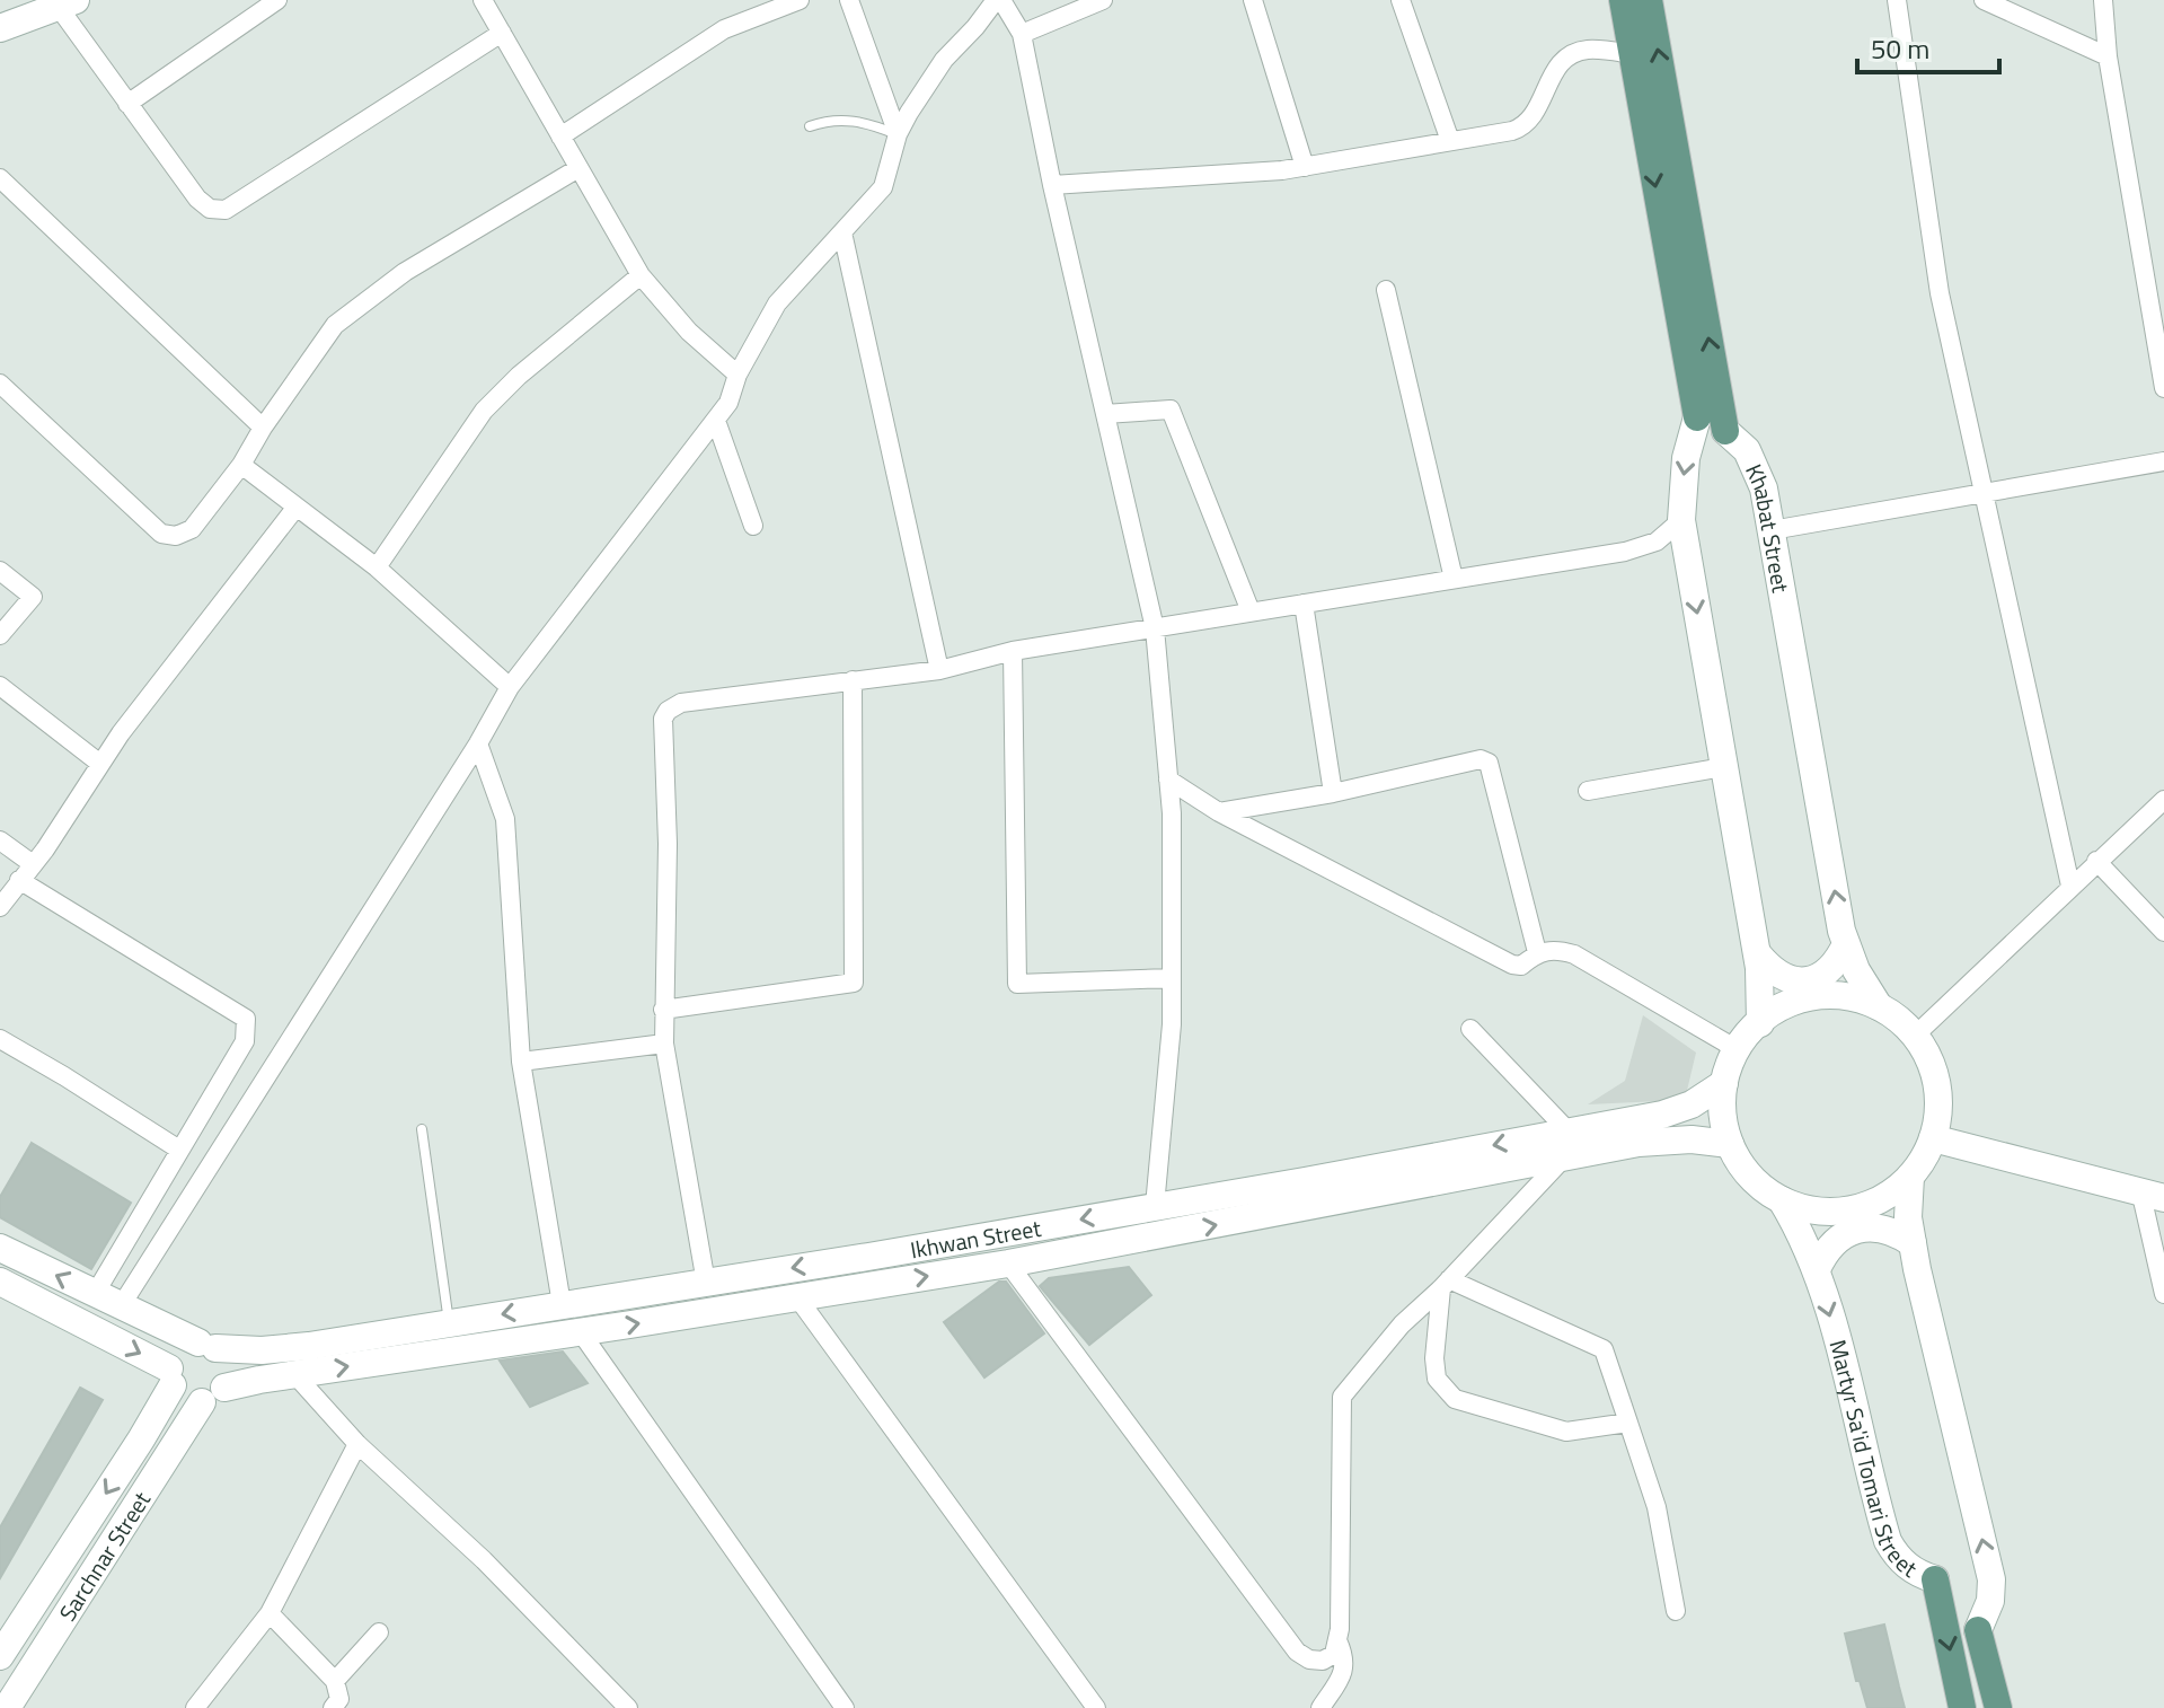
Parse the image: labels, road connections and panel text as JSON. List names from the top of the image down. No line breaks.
{"streets":{"main road":["Khabat Street","Ikhwan Street","Martyr Sa'id Tomari Street","Sarchnar Street"]},"crossings":[["Khabat Street","Ikhwan Street"],["Khabat Street","Martyr Sa'id Tomari Street"],["Ikhwan Street","Martyr Sa'id Tomari Street"],["Ikhwan Street","Sarchnar Street"]],"scale_bar":"50 m"}
